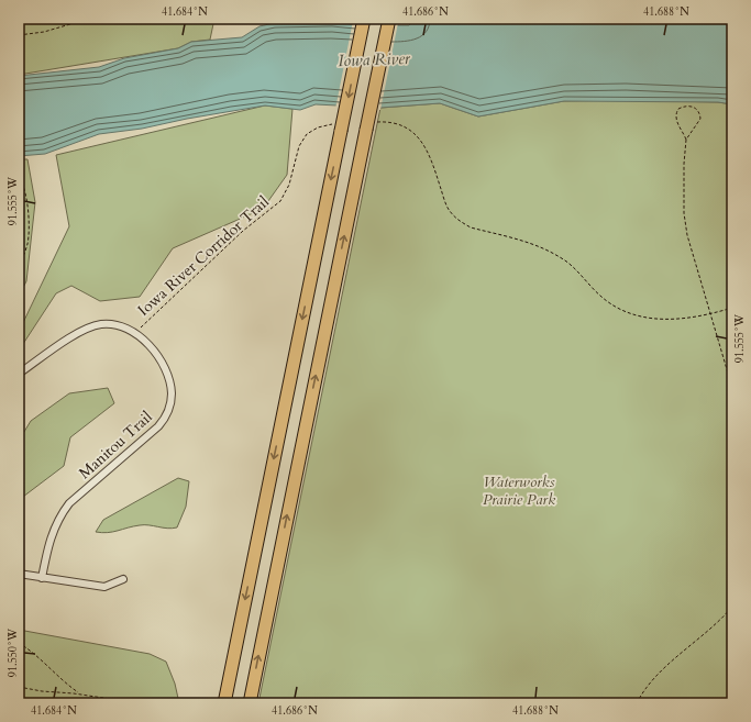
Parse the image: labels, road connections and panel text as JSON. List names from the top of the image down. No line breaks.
{"streets":{"street":["Manitou Trail"],"path":["Iowa River Corridor Trail"]},"crossings":[["Iowa River Corridor Trail","Manitou Trail"]],"water":["Iowa River"],"parks":["Waterworks Prairie Park"],"coordinates":["41.684°N","41.686°N","41.688°N","91.555°W","91.550°W"]}
